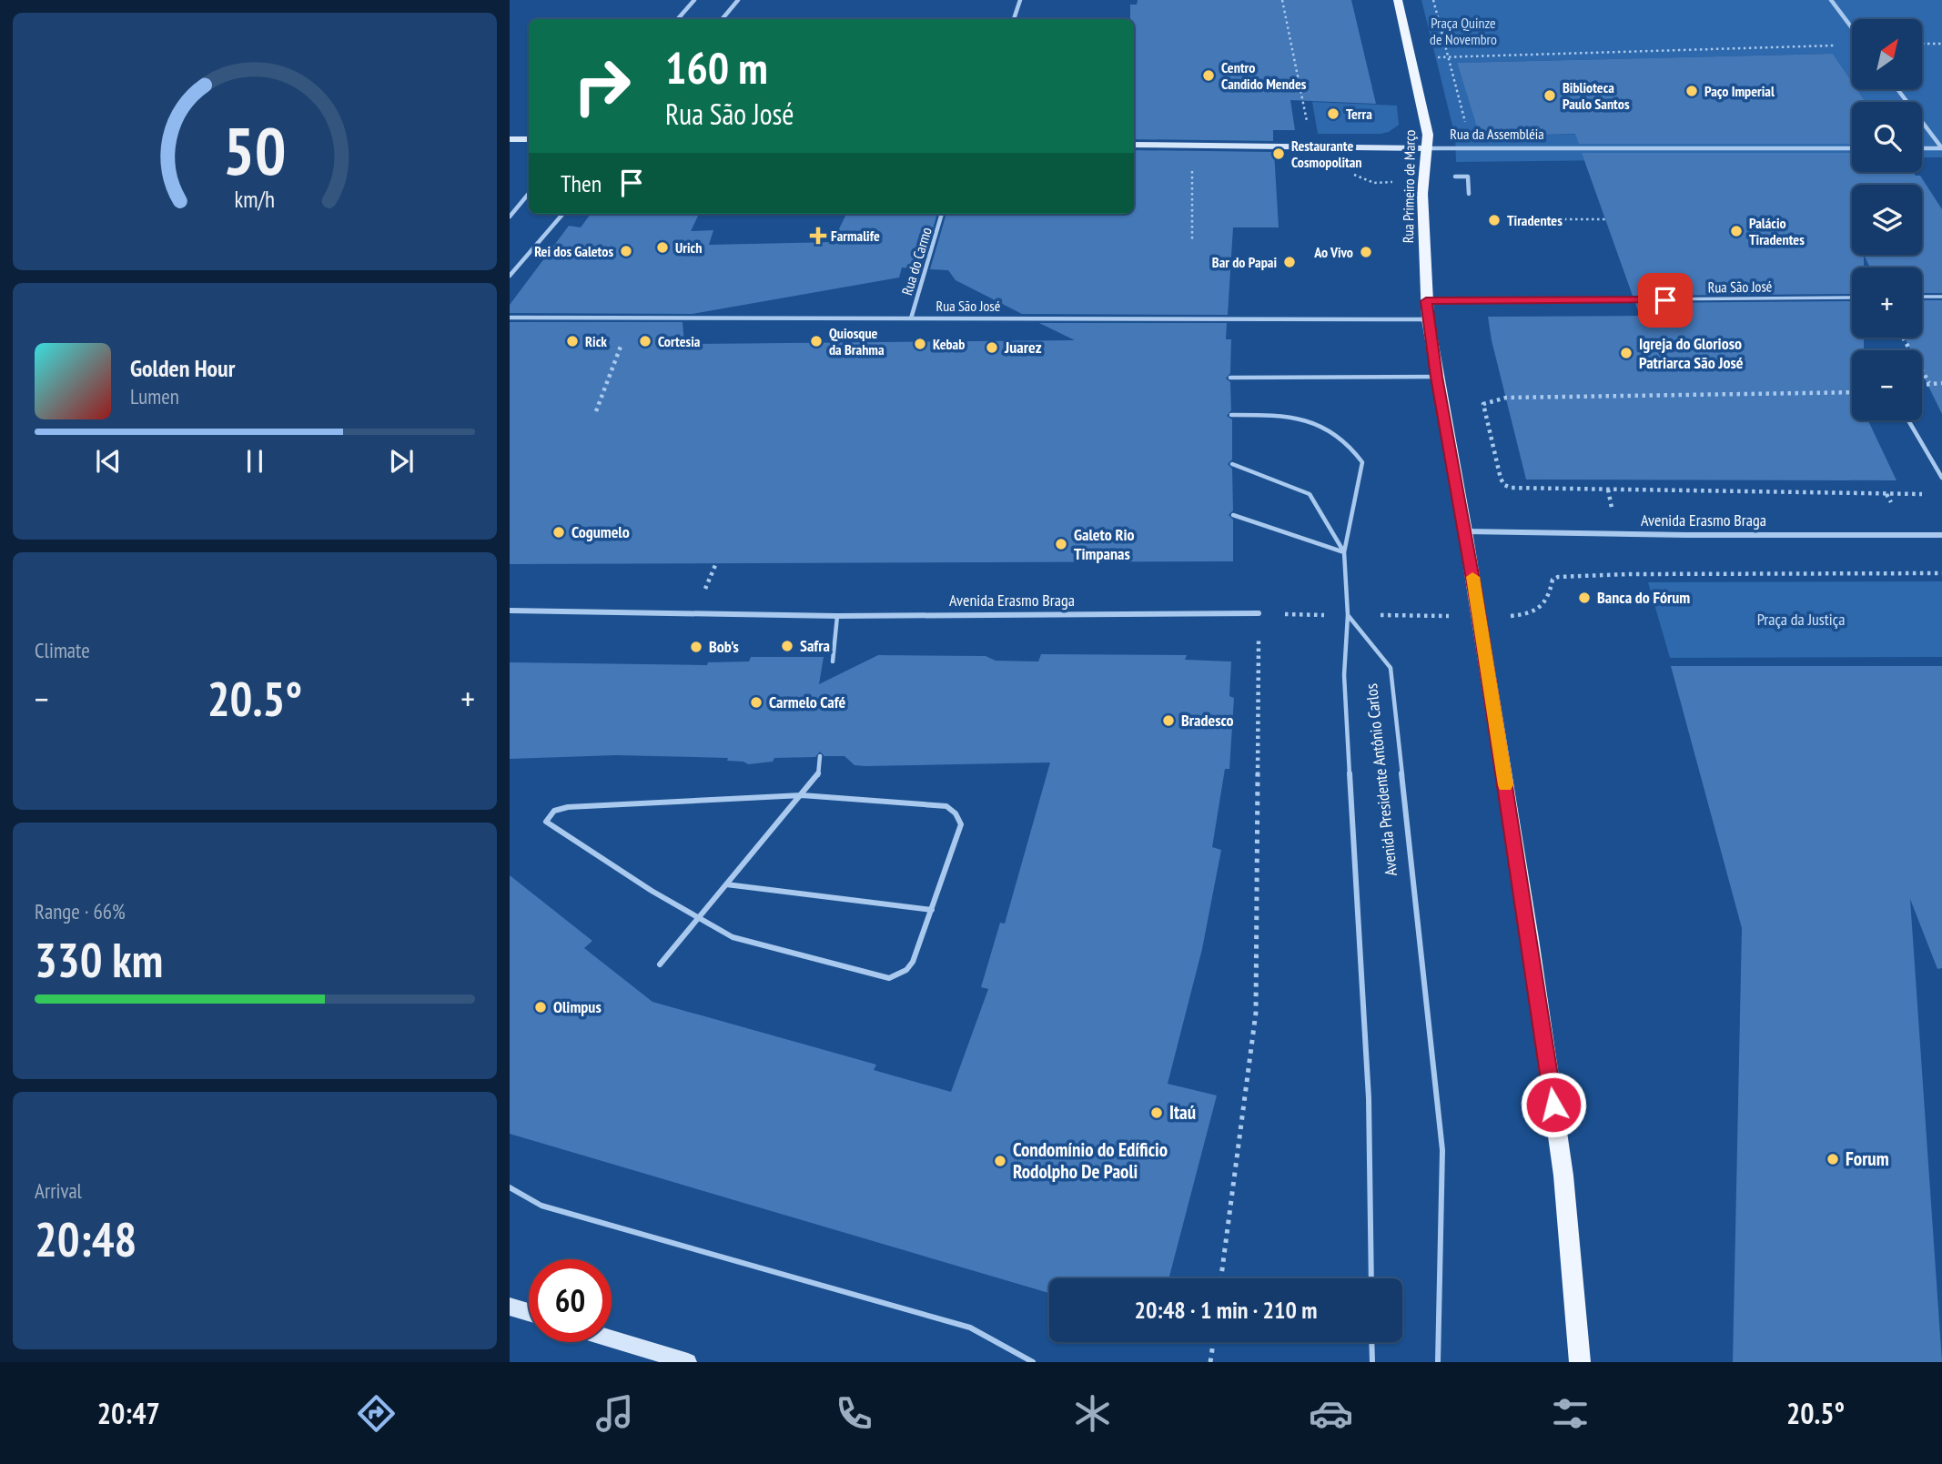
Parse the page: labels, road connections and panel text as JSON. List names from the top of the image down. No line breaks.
{"streets":{"main road":["Rua Primeiro de Março"],"street":["Rua da Assembléia","Rua do Carmo","Rua São José","Avenida Erasmo Braga"],"lane":["Avenida Presidente Antônio Carlos"]},"crossings":[["Rua da Assembléia","Rua Primeiro de Março"],["Rua Primeiro de Março","Rua São José"],["Rua do Carmo","Rua São José"]],"parks":["Praça Quinze de Novembro","Praça da Justiça"],"places":{"other":["Centro Candido Mendes","Paço Imperial","Biblioteca Paulo Santos","Terra","Restaurante Cosmopolitan","Tiradentes","Palácio Tiradentes","Urich","Rei dos Galetos","Ao Vivo","Bar do Papai","Rick","Cortesia","Quiosque da Brahma","Kebab","Juarez","Igreja do Glorioso Patriarca São José","Cogumelo","Galeto Rio Timpanas","Banca do Fórum","Safra","Bob's","Carmelo Café","Bradesco","Olimpus","Itaú","Forum","Condomínio do Edíficio Rodolpho De Paoli"],"health":["Farmalife"]},"north":"top right","page":{"map_buttons":["+","−"],"turn":["160 m","Rua São José"],"then":"Then","song":["Golden Hour","Lumen"],"tile":["Climate",["Range · 66%","330 km"],["Arrival","20:48"]],"heat":["−","20.5°","+"],"limit":"60","trip":"20:48 · 1 min · 210 m","tabs":["20:47","20.5°"],"gauge":["50","km/h"]}}
